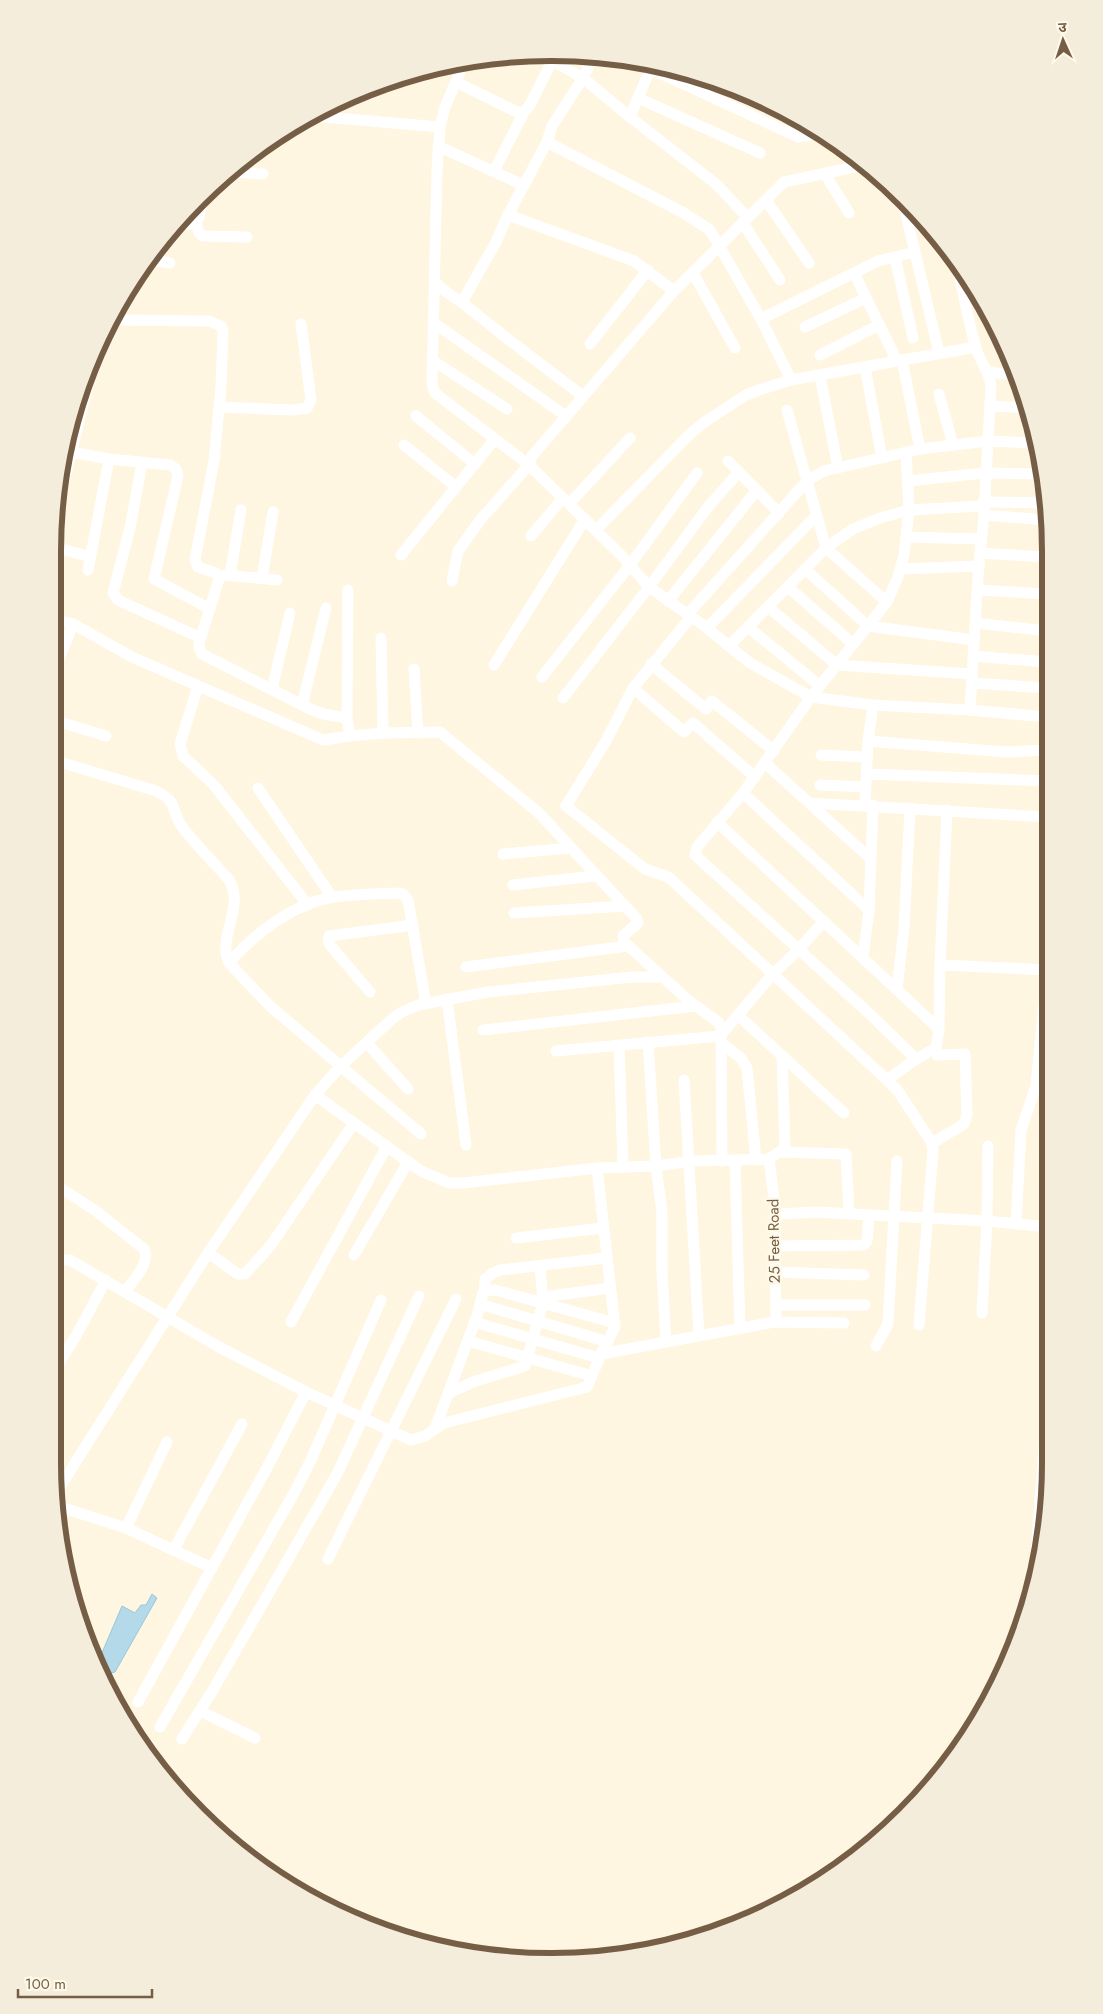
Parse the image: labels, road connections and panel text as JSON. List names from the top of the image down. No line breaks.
{"streets":{"street":["25 Feet Road"]},"scale_bar":"100 m","north":"top"}
